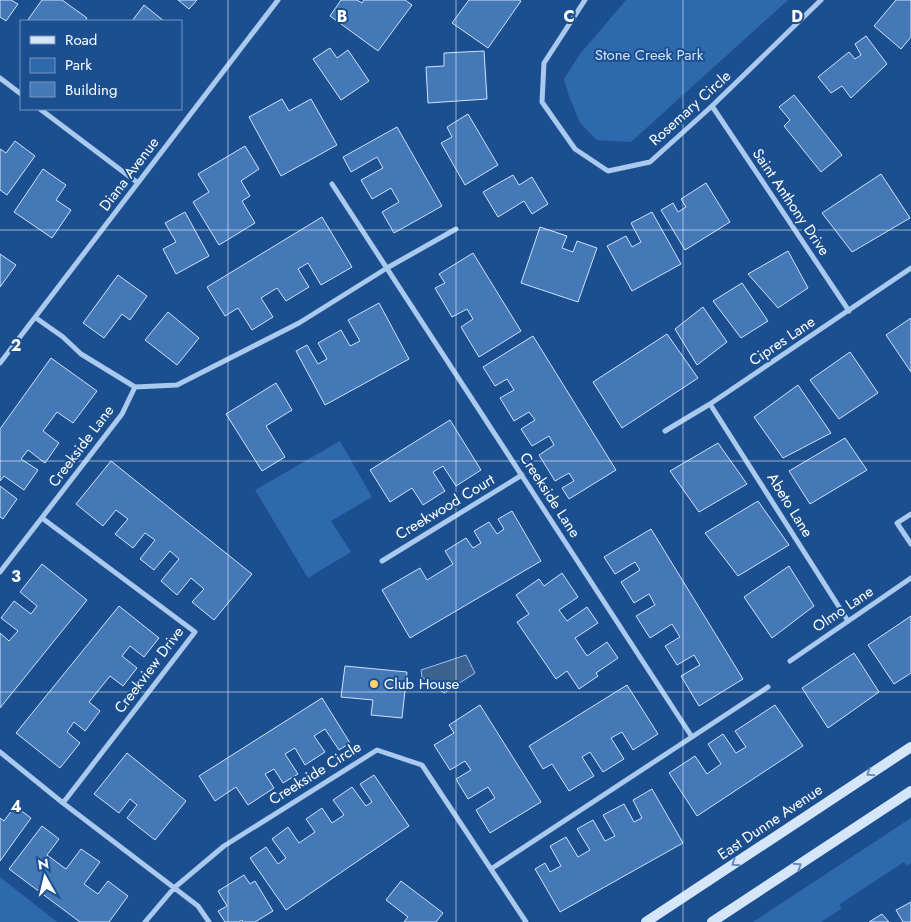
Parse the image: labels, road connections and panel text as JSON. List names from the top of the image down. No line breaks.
{"streets":{"main road":["East Dunne Avenue"],"street":["Rosemary Circle","Diana Avenue","Saint Anthony Drive","Cipres Lane","Creekside Lane","Abeto Lane","Creekwood Court","Olmo Lane","Creekview Drive","Creekside Circle"]},"crossings":[["Rosemary Circle","Saint Anthony Drive"],["Saint Anthony Drive","Cipres Lane"],["Cipres Lane","Abeto Lane"],["Creekside Lane","Creekwood Court"],["Creekside Lane","Creekview Drive"],["Abeto Lane","Olmo Lane"]],"parks":["Stone Creek Park"],"places":["Club House"],"legend":["Road","Park","Building"],"north":"top","grid":{"columns":["B","C","D"],"rows":["2","3","4"]}}
